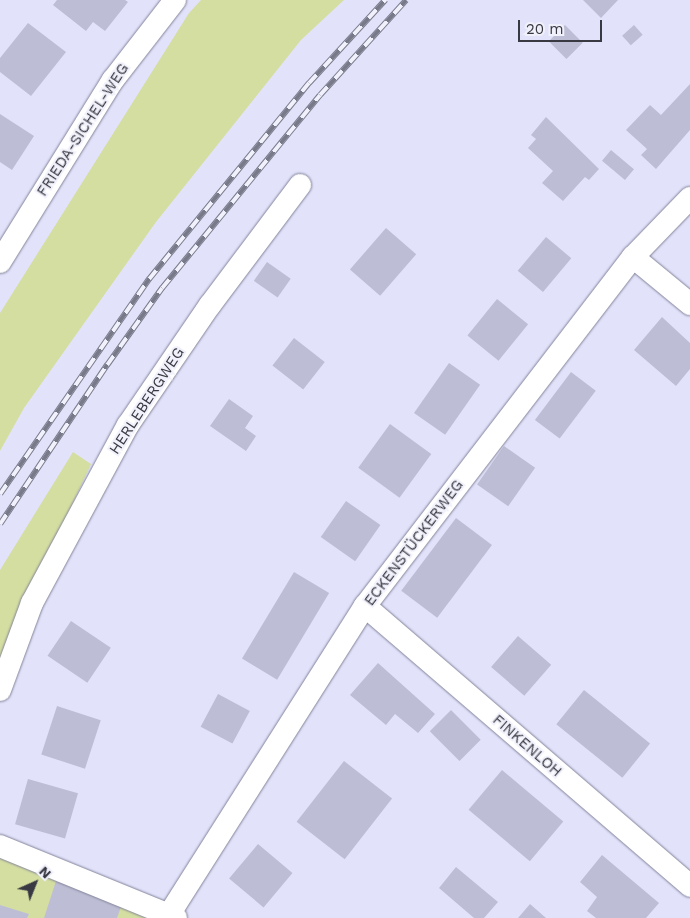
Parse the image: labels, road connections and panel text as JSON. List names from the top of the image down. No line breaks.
{"streets":{"street":["FRIEDA-SICHEL-WEG","HERLEBERGWEG","ECKENSTÜCKERWEG","FINKENLOH"]},"crossings":[["ECKENSTÜCKERWEG","FINKENLOH"]],"scale_bar":"20 m","north":"top right"}
